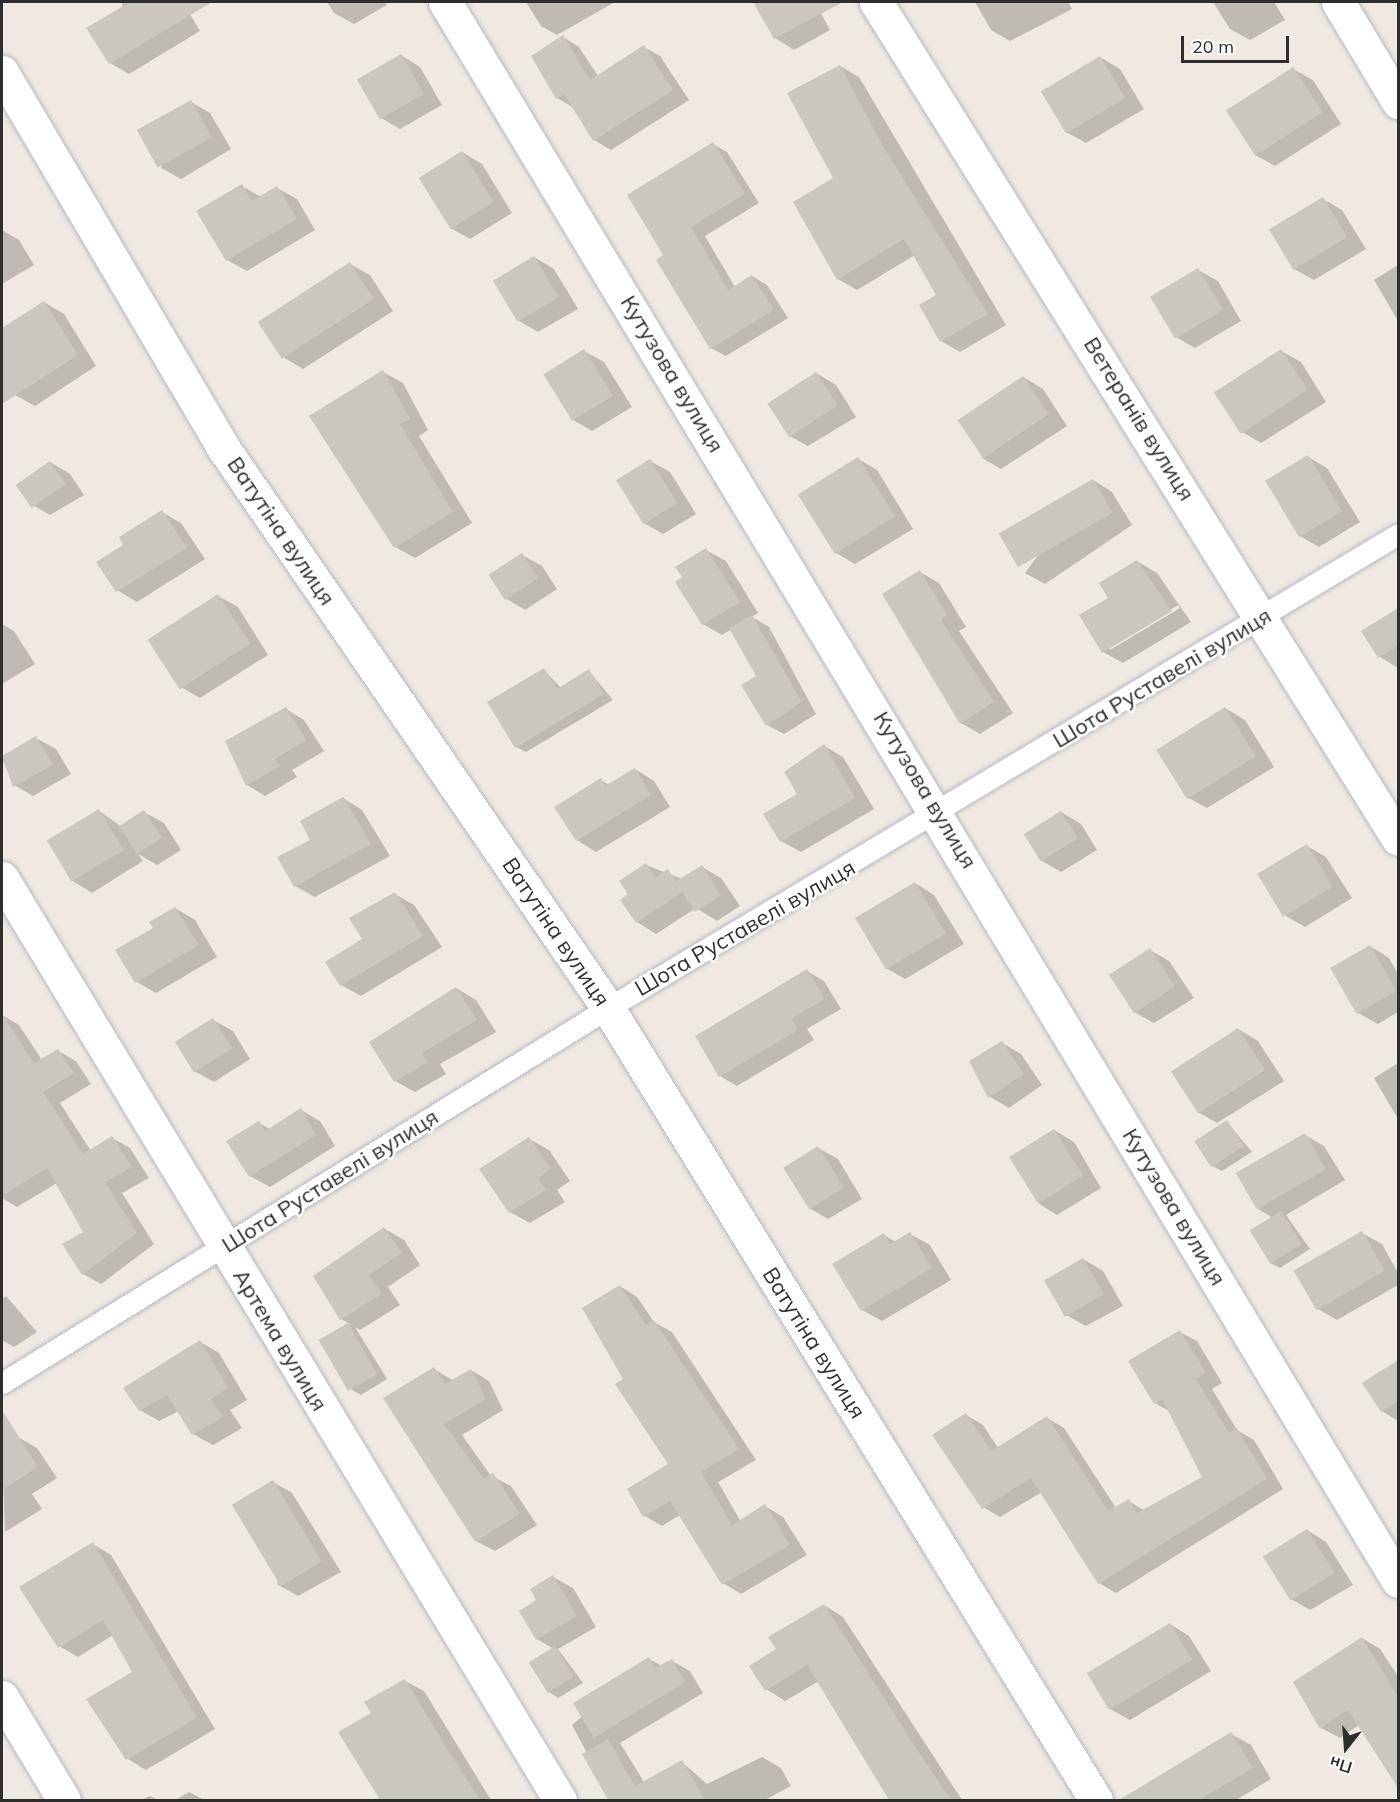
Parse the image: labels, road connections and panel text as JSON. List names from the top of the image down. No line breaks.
{"streets":{"street":["Кутузова вулиця","Ветеранів вулиця","Ватутіна вулиця","Артема вулиця"],"lane":["Шота Руставелі вулиця"]},"crossings":[["Кутузова вулиця","Шота Руставелі вулиця"],["Ветеранів вулиця","Шота Руставелі вулиця"],["Ватутіна вулиця","Шота Руставелі вулиця"],["Шота Руставелі вулиця","Артема вулиця"]],"scale_bar":"20 m","north":"bottom"}
